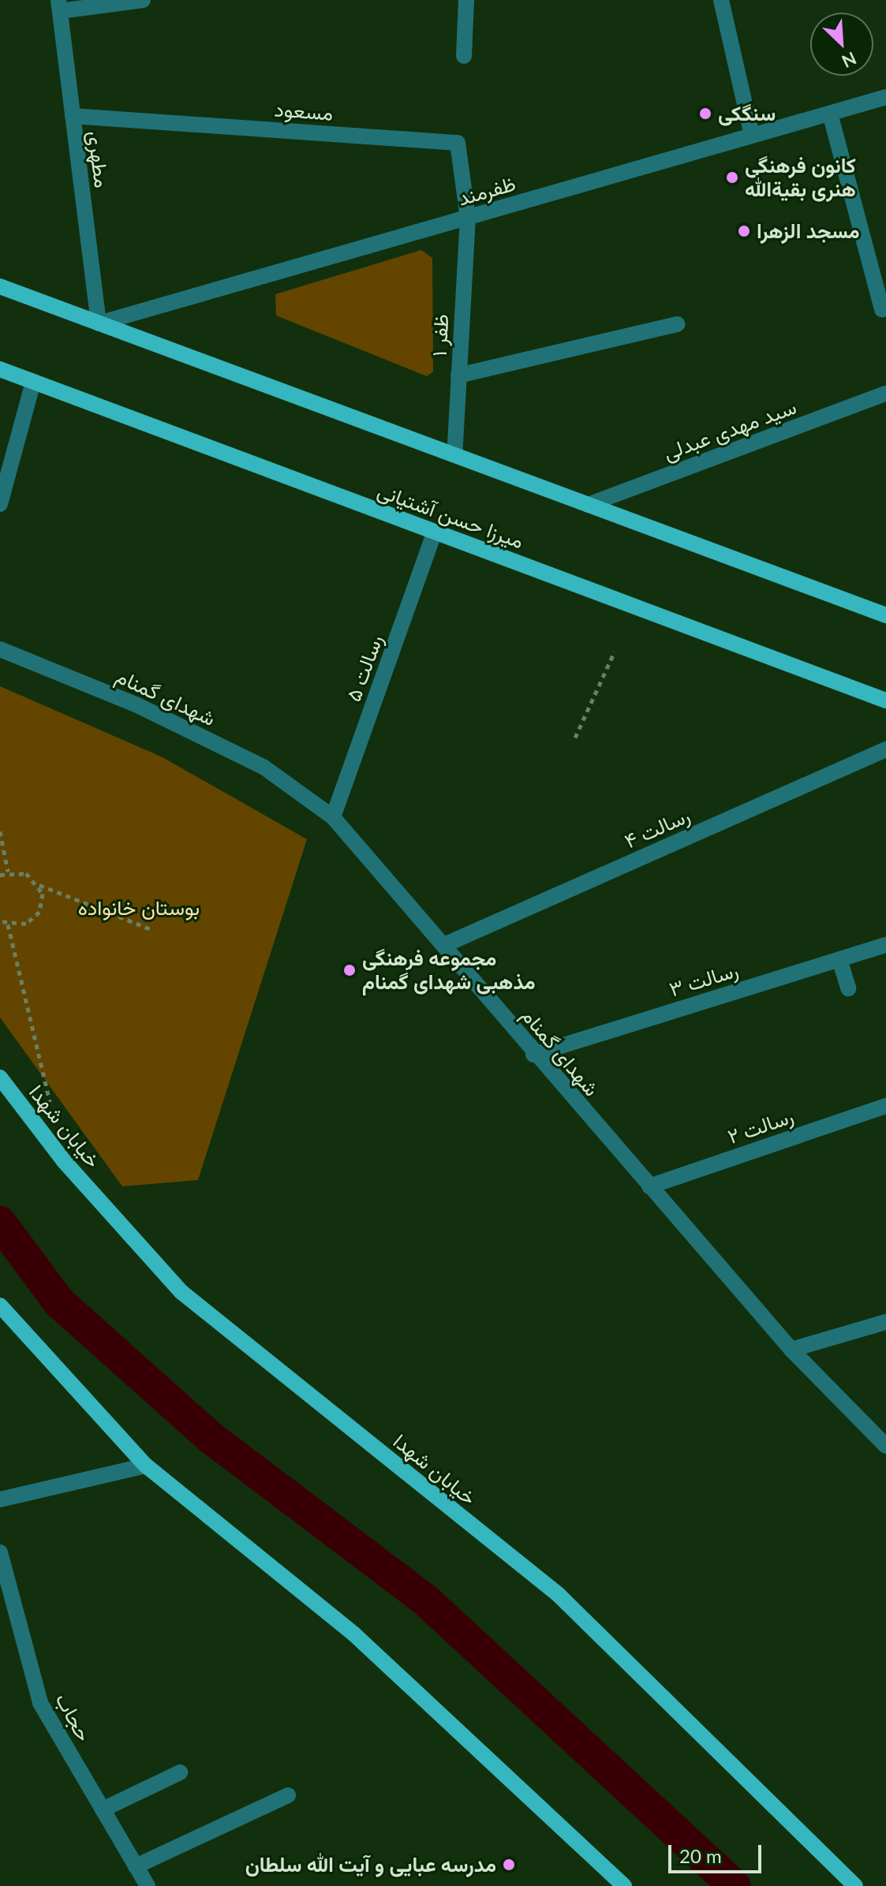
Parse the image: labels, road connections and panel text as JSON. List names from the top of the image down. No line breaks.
{"streets":{"main road":["میرزا حسن آشتیانی","خیابان شهدا"],"street":["مسعود","مطهری","ظفرمند","ظفر ۱","سید مهدی عبدلی","رسالت ۵","شهدای گمنام","رسالت ۴","رسالت ۳","رسالت ۲","حجاب"]},"crossings":[["مسعود","مطهری"],["مسعود","ظفرمند"],["مسعود","ظفر ۱"],["مطهری","ظفرمند"],["ظفرمند","ظفر ۱"],["میرزا حسن آشتیانی","رسالت ۵"],["رسالت ۵","شهدای گمنام"],["شهدای گمنام","رسالت ۴"],["شهدای گمنام","رسالت ۳"],["شهدای گمنام","رسالت ۲"]],"parks":["بوستان خانواده"],"places":["سنگکی","کانون فرهنگی هنری بقیةالله","مسجد الزهرا","مجموعه فرهنگی مذهبی شهدای گمنام","مدرسه عبایی و آیت الله سلطان"],"scale_bar":"20 m","north":"bottom right"}
